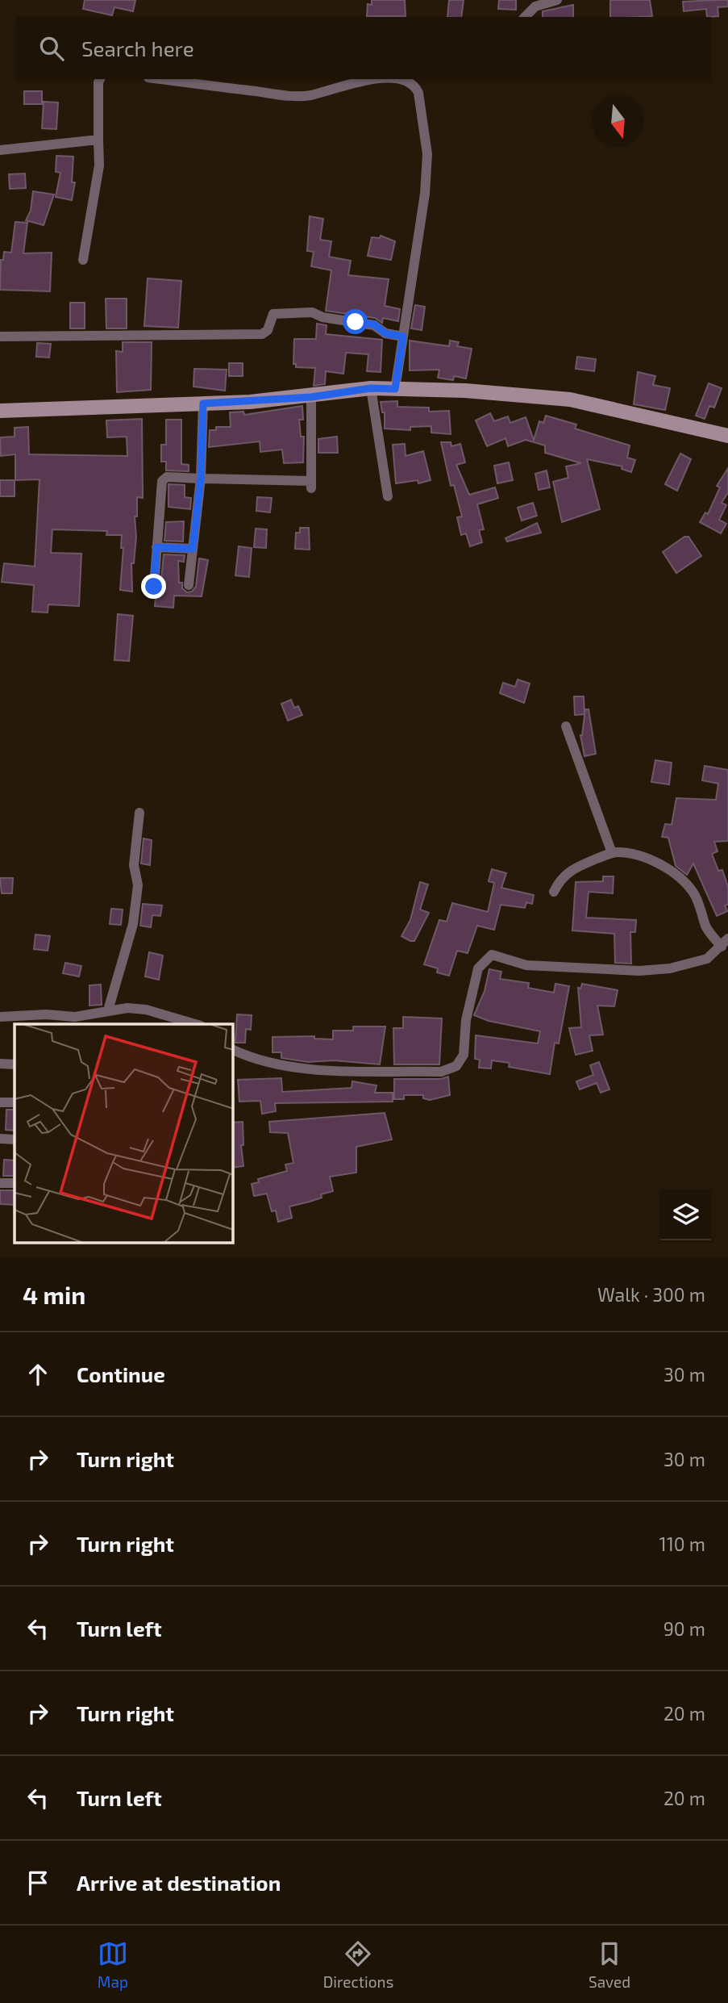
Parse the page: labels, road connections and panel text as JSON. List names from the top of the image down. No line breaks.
{"north":"bottom","page":{"search":"Search here","heading":["4 min","Walk · 300 m"],"list":[["Continue","30 m"],["Turn right","30 m"],["Turn right","110 m"],["Turn left","90 m"],["Turn right","20 m"],["Turn left","20 m"],"Arrive at destination"],"nav":["Map","Directions","Saved"]}}
